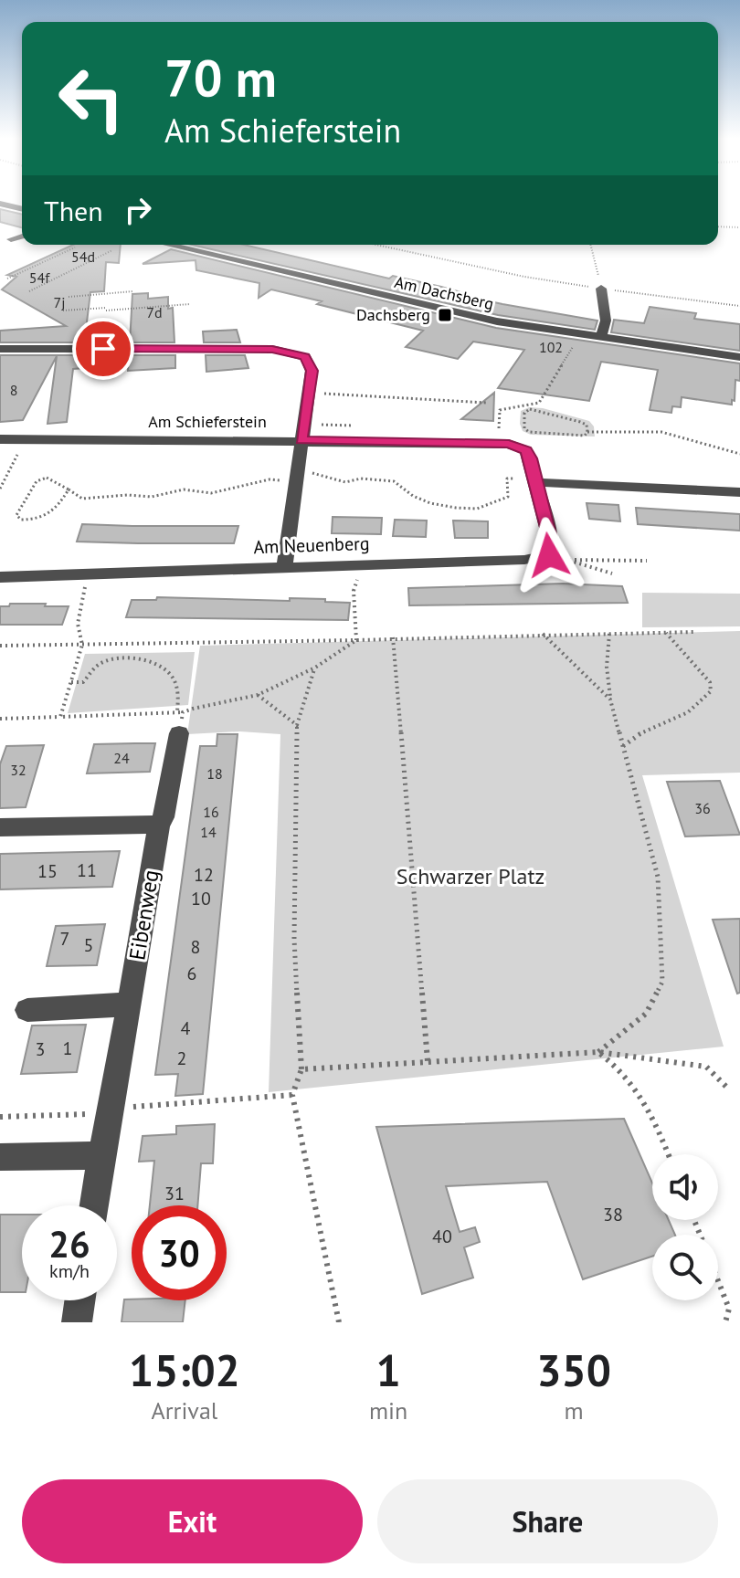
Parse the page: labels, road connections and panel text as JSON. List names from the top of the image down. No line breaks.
{"streets":{"street":["Am Dachsberg","Am Schieferstein","Am Neuenberg","Eibenweg"]},"parks":["Schwarzer Platz"],"places":{"transit":["Dachsberg"]},"house_numbers":["54d","54f","7j","7d","102","8","24","32","18","36","16","14","11","15","12","10","7","5","8","6","4","1","3","2","31","38","40"],"page":{"turn":["70 m","Am Schieferstein"],"then":"Then","speed":"26 km/h","limit":"30","eta":["15:02","Arrival","1","min","350","m"],"buttons":["Exit","Share"]}}
